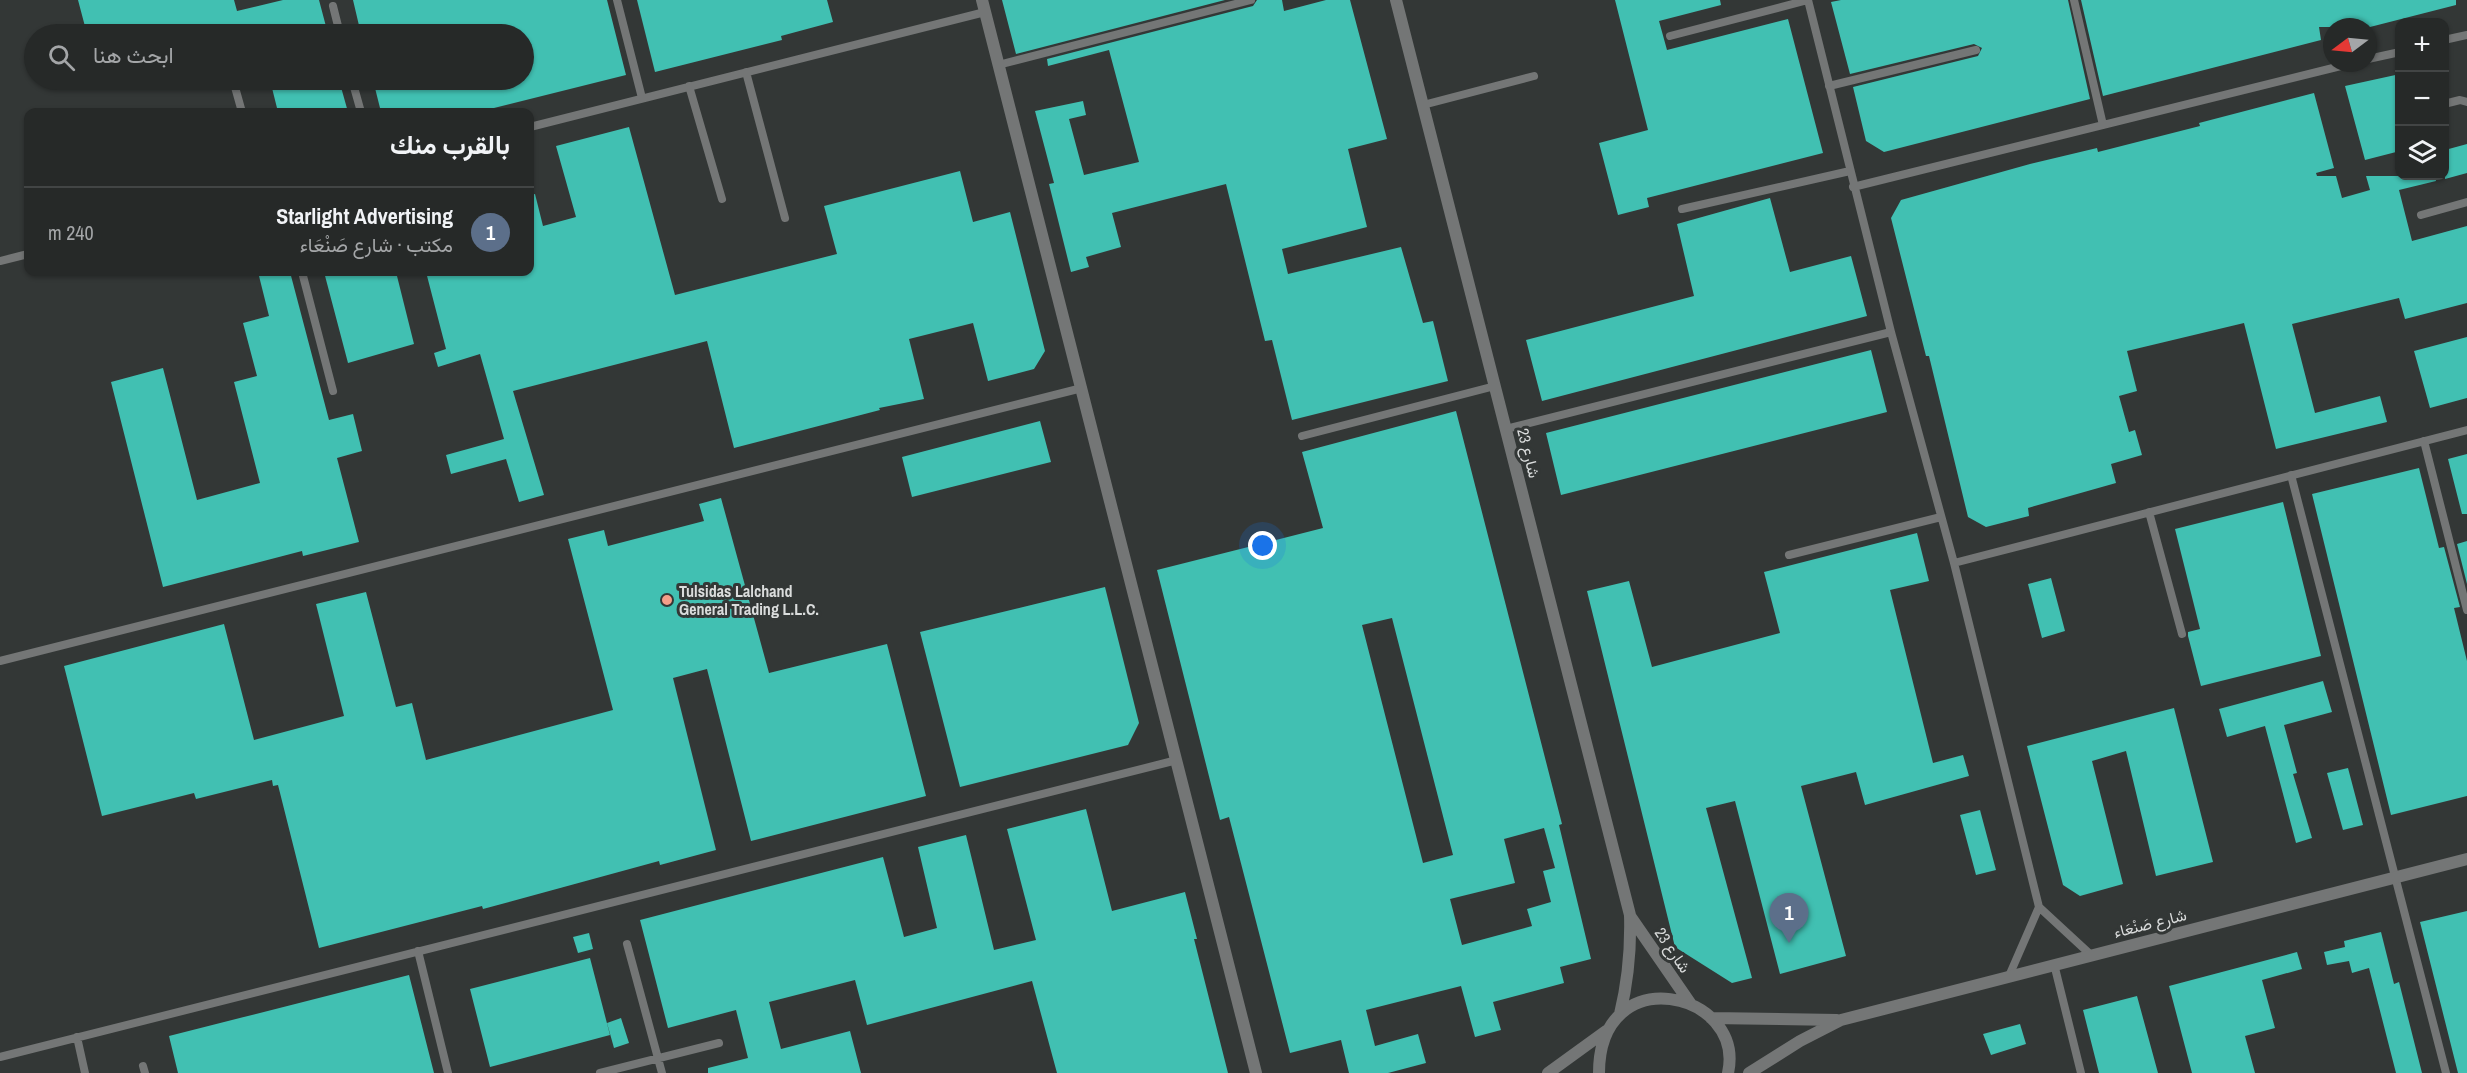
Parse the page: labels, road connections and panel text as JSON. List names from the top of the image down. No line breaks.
{"streets":{"street":["شارع 23","شارع صَنْعَاء"]},"places":["Tulsidas Lalchand General Trading L.L.C."],"north":"left","page":{"map_buttons":["+","−"],"search":"ابحث هنا","heading":"بالقرب منك","list":[{"mark":"1","name":"Starlight Advertising","note":"مكتب · شارع صَنْعَاء","value":"240 m"}],"pins":"1"}}
